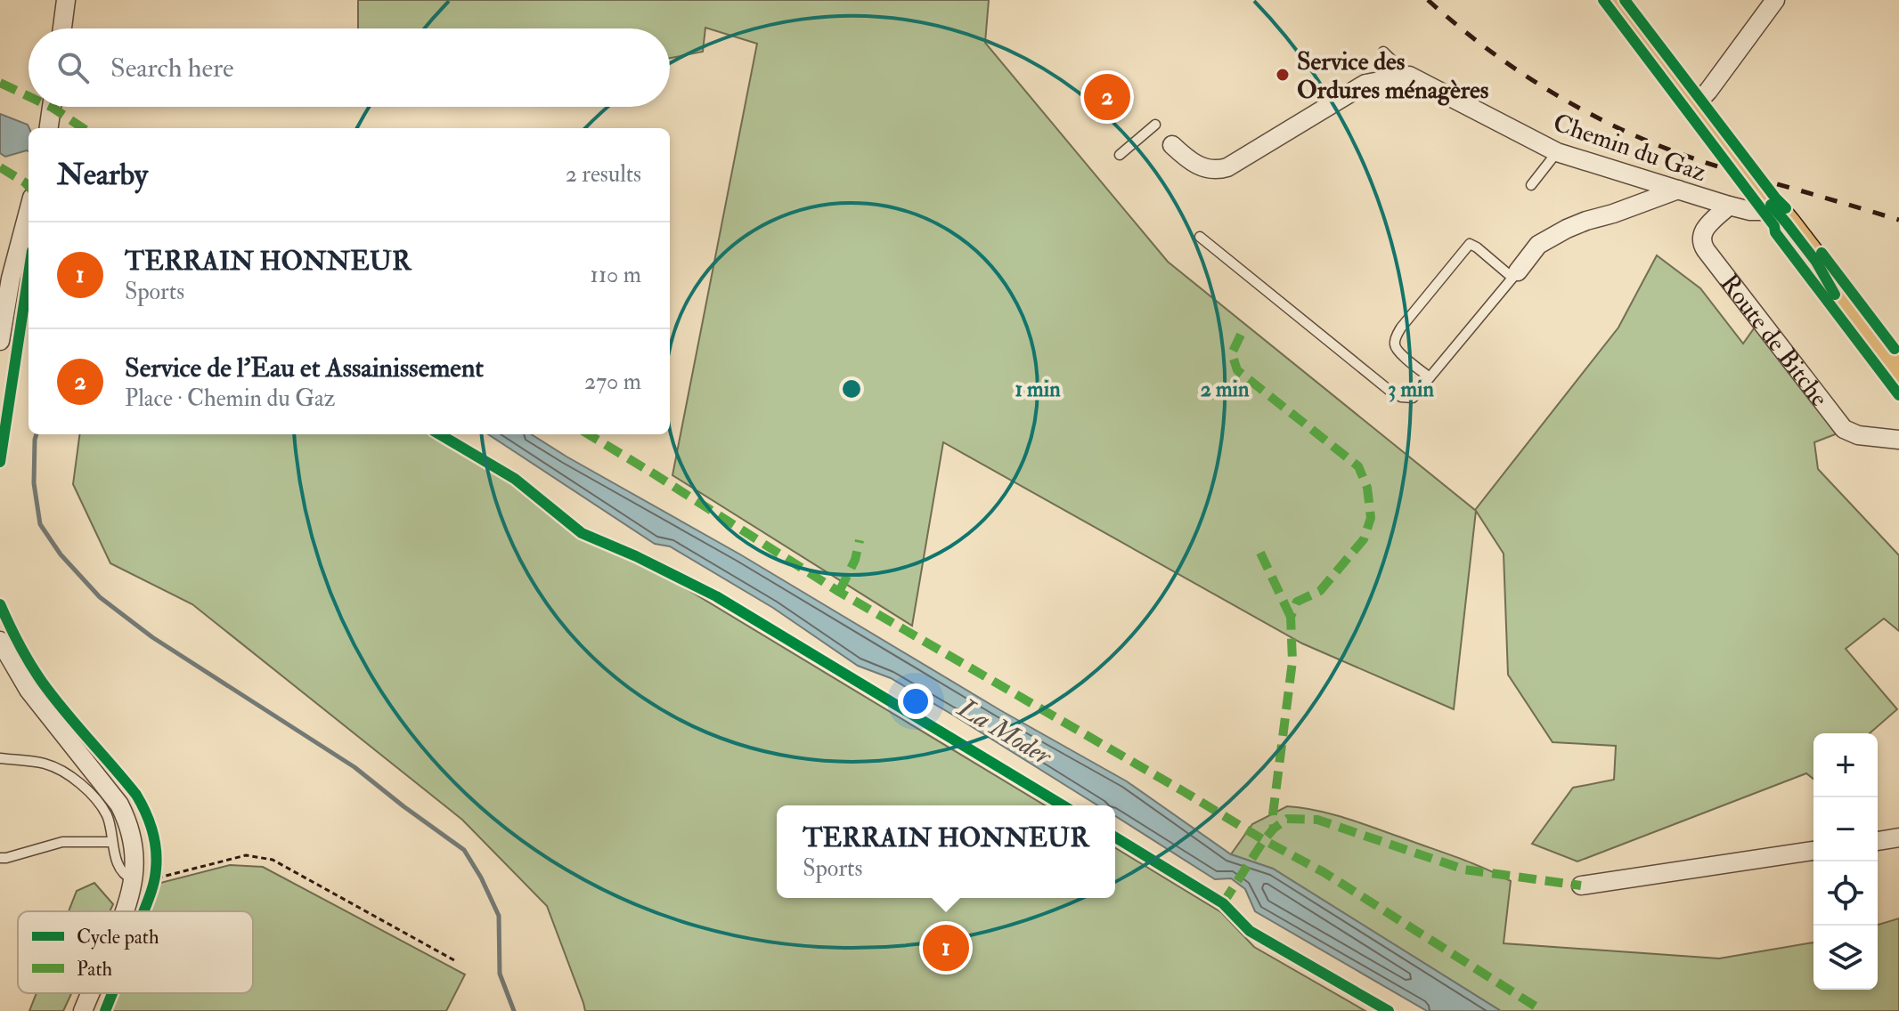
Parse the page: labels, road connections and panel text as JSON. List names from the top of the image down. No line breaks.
{"streets":{"street":["Chemin du Gaz","Route de Bitche"]},"crossings":[["Chemin du Gaz","Route de Bitche"]],"water":["La Moder"],"places":["Service des Ordures ménagères"],"legend":["Cycle path","Path"],"page":{"search":"Search here","pins":["2","1"],"heading":["Nearby","2 results"],"list":[{"mark":"1","name":"TERRAIN HONNEUR","note":"Sports","value":"110 m"},{"mark":"2","name":"Service de l'Eau et Assainissement","note":"Place · Chemin du Gaz","value":"270 m"}],"map_buttons":["+","−"],"popup":["TERRAIN HONNEUR","Sports"]},"rings":["1 min","2 min","3 min"]}
